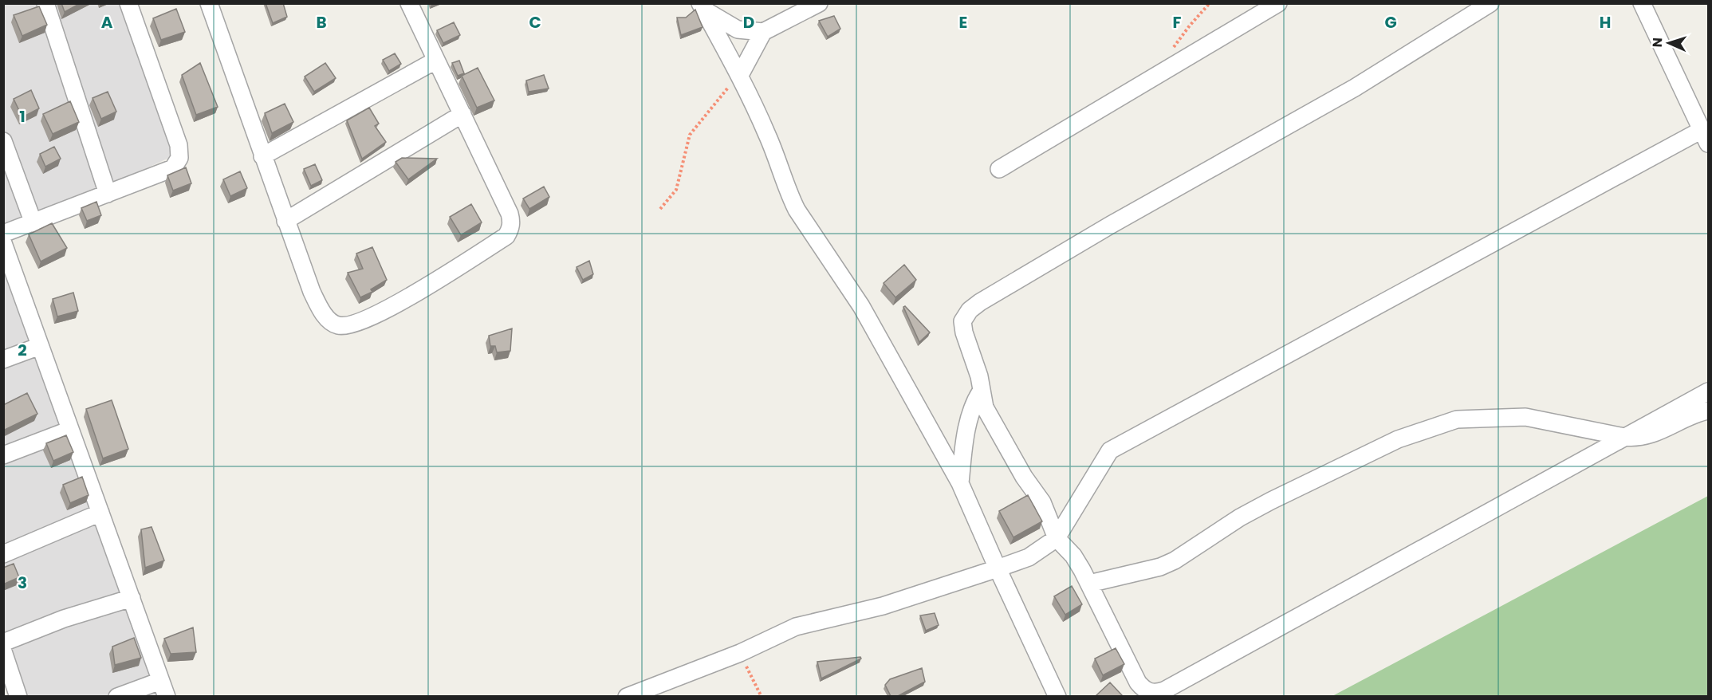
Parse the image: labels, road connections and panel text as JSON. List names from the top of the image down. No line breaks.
{"north":"left","grid":{"columns":["A","B","C","D","E","F","G","H"],"rows":["1","2","3"]}}
